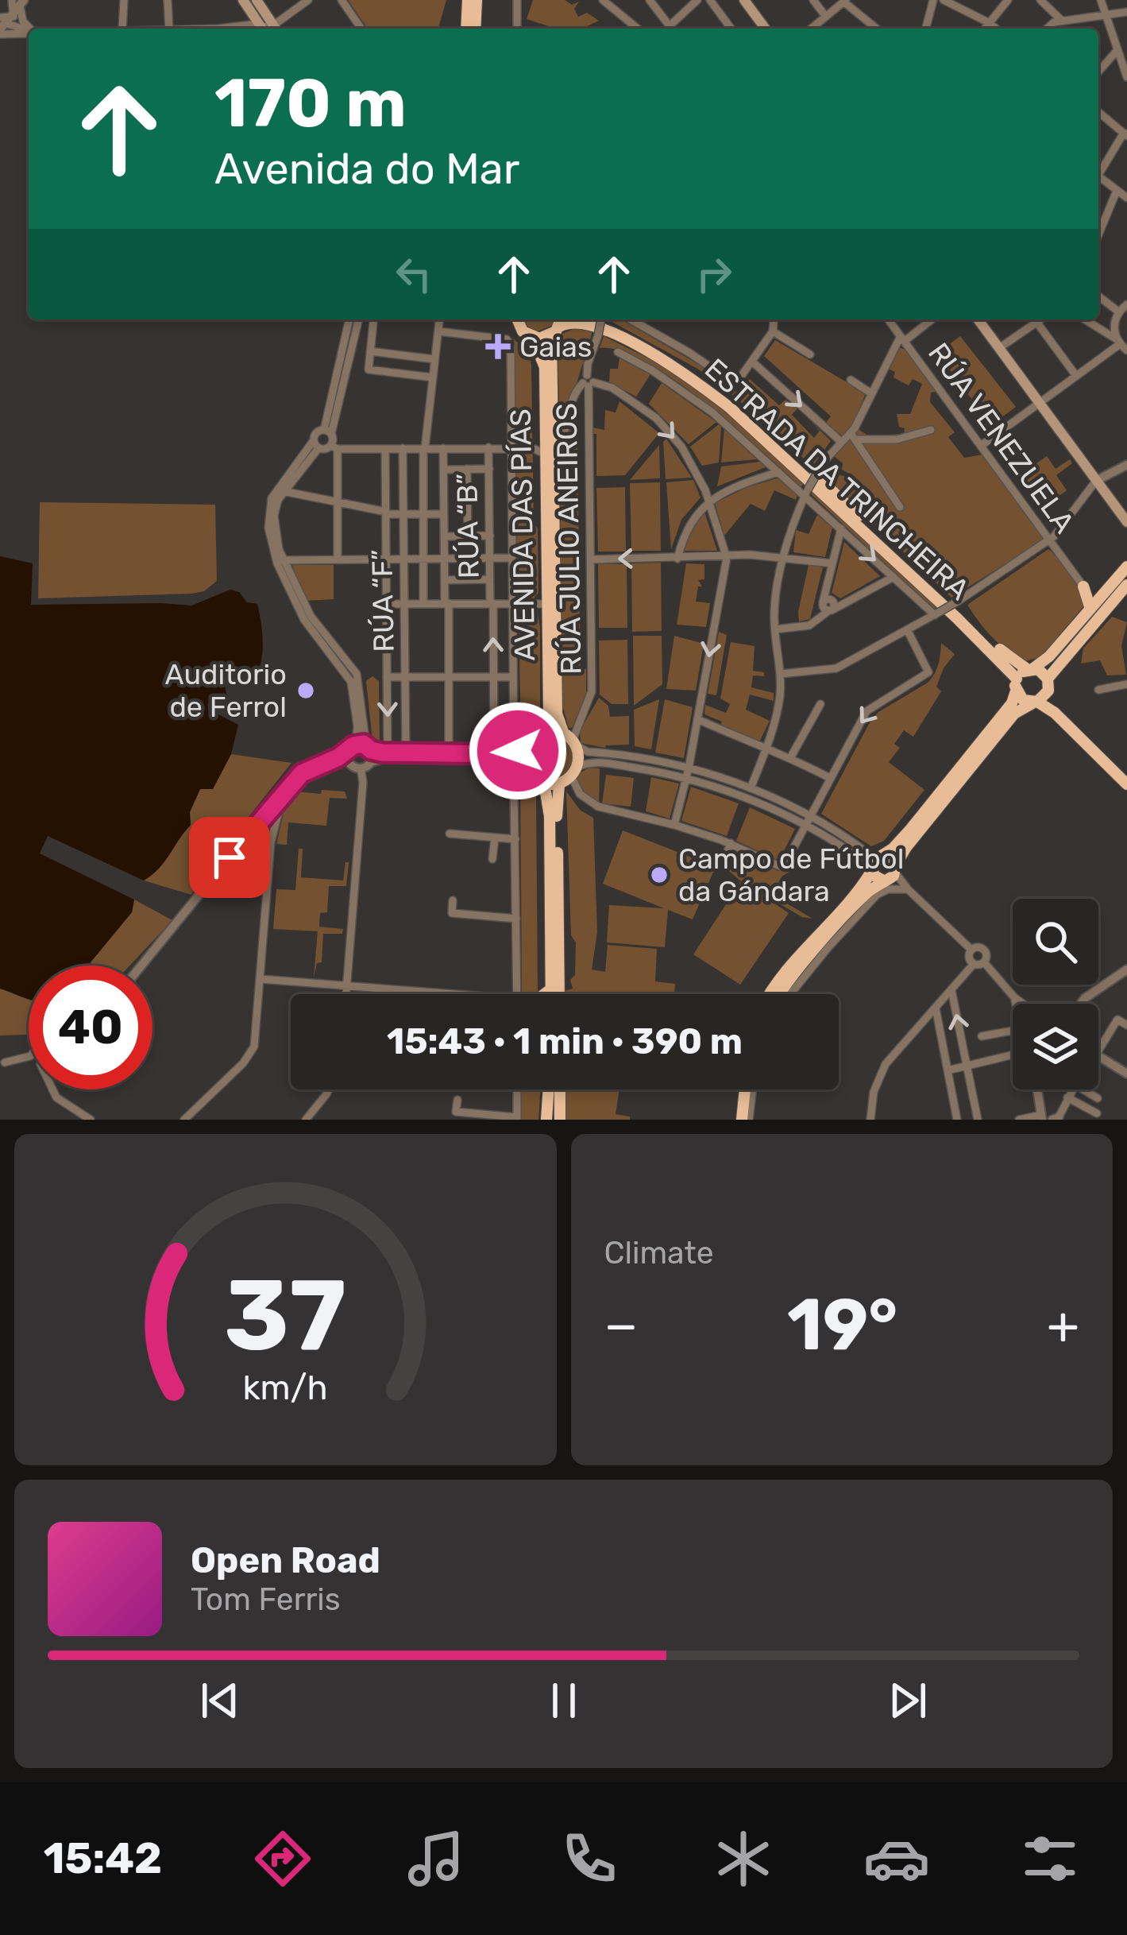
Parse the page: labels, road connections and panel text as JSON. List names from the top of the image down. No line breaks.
{"streets":{"highway":["ESTRADA DA TRINCHEIRA","AVENIDA DAS PÍAS"],"street":["RÚA VENEZUELA","RÚA “B”","RÚA JULIO ANEIROS","RÚA “F”"]},"crossings":[["ESTRADA DA TRINCHEIRA","AVENIDA DAS PÍAS"],["AVENIDA DAS PÍAS","RÚA JULIO ANEIROS"]],"places":{"health":["Gaias"],"other":["Auditorio de Ferrol","Campo de Fútbol da Gándara"]},"page":{"turn":["170 m","Avenida do Mar"],"limit":"40","trip":"15:43 · 1 min · 390 m","tile":"Climate","heat":["−","19°","+"],"song":["Open Road","Tom Ferris"],"tabs":"15:42","gauge":["37","km/h"]}}
